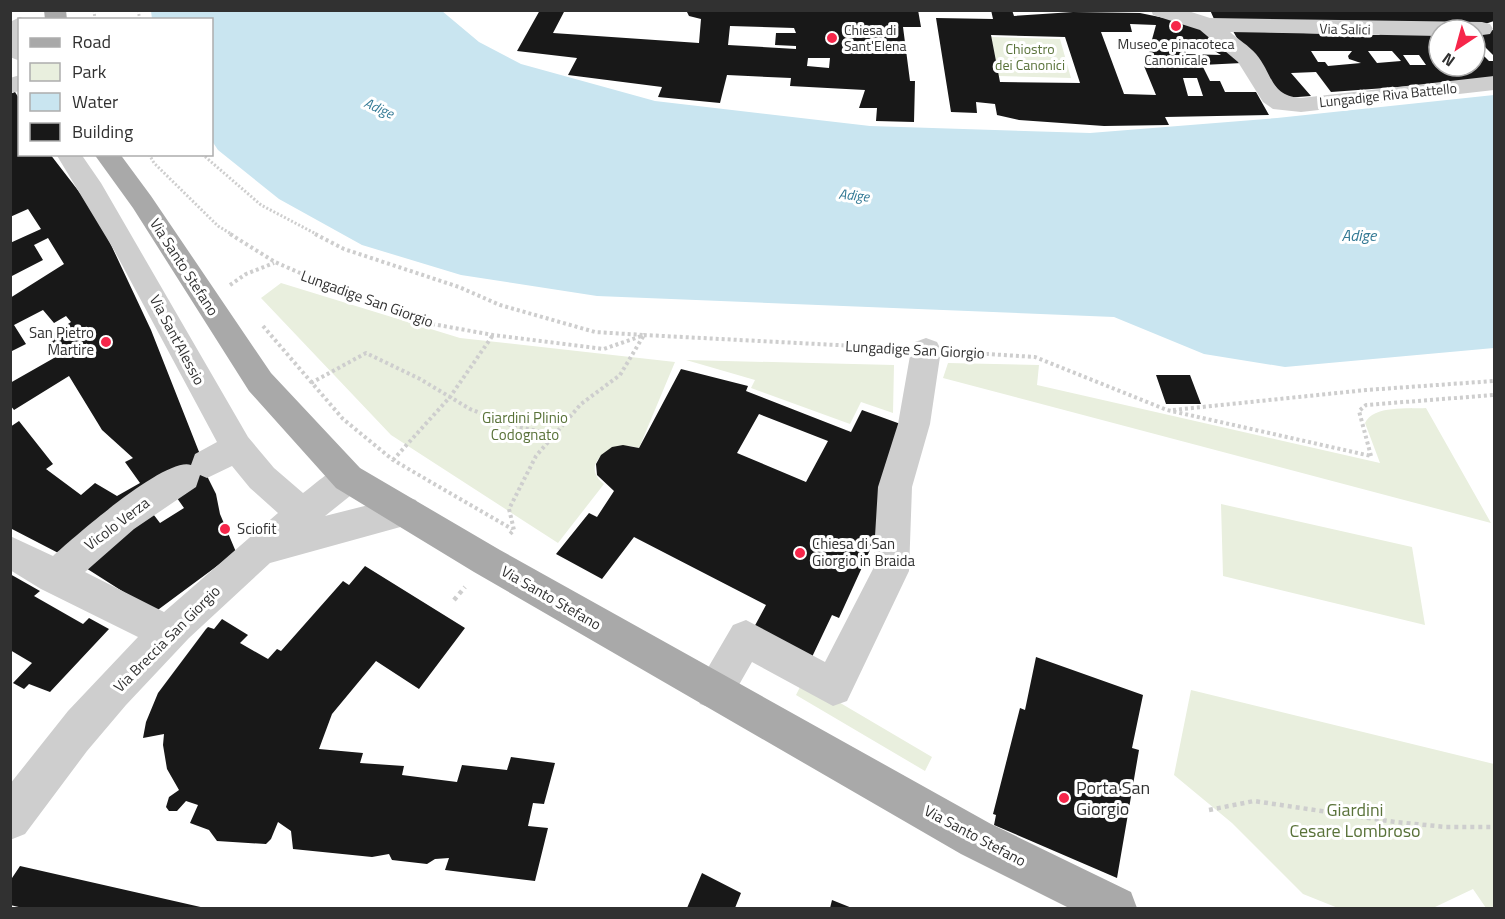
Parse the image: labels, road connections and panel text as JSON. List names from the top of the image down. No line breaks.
{"streets":{"main road":["Via Santo Stefano"],"street":["Via Salici","Lungadige Riva Battello","Via Sant'Alessio","Vicolo Verza","Via Breccia San Giorgio"],"path":["Lungadige San Giorgio"]},"crossings":[["Via Salici","Lungadige Riva Battello"],["Via Santo Stefano","Via Breccia San Giorgio"],["Via Sant'Alessio","Vicolo Verza"],["Via Sant'Alessio","Via Breccia San Giorgio"]],"water":["Adige"],"parks":["Chiostro dei Canonici","Giardini Plinio Codognato","Giardini Cesare Lombroso"],"places":["Museo e pinacoteca Canonicale","Chiesa di Sant'Elena","San Pietro Martire","Sciofit","Chiesa di San Giorgio in Braida","Porta San Giorgio"],"legend":["Road","Park","Water","Building"],"north":"bottom left"}
